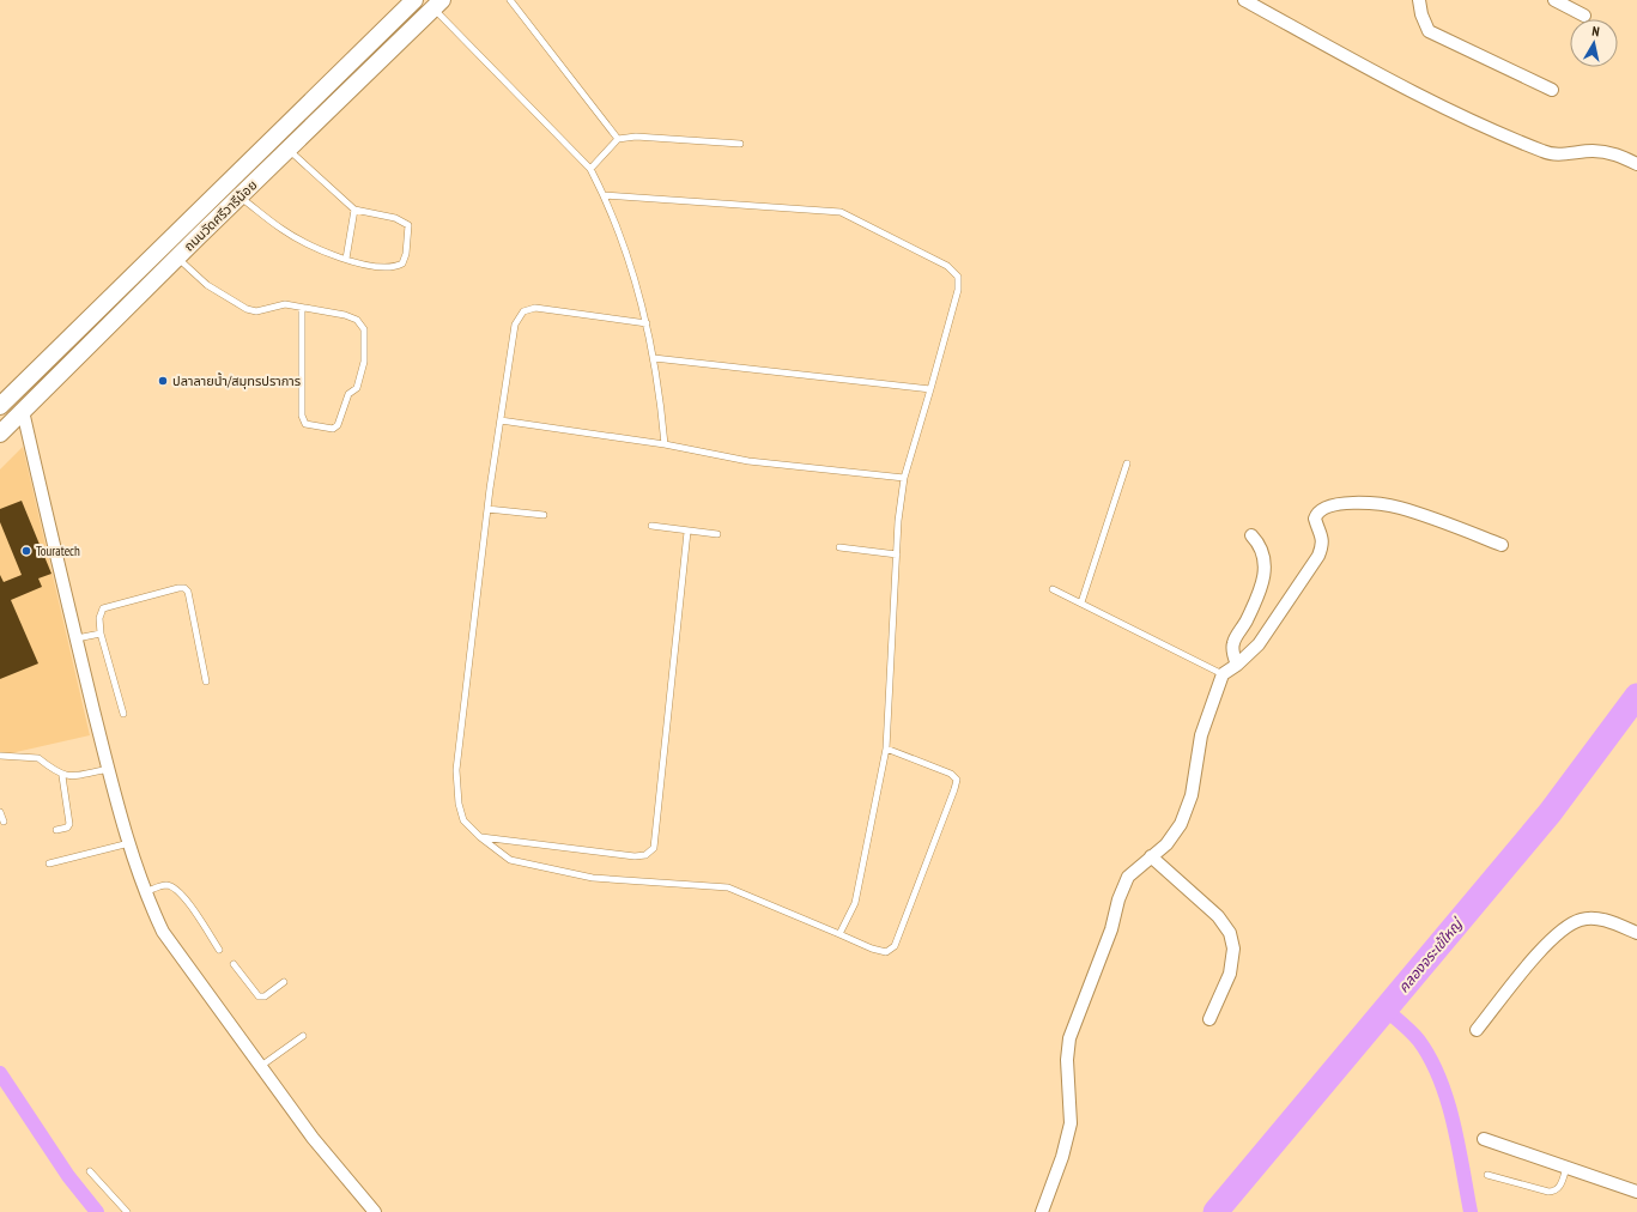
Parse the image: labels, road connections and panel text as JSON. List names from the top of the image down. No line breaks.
{"streets":{"main road":["ถนนวัดศรีวารีน้อย"]},"water":["คลองจระเข้ใหญ่"],"places":["ปลาลายน้ำ/สมุทรปราการ","Touratech"],"north":"top"}
